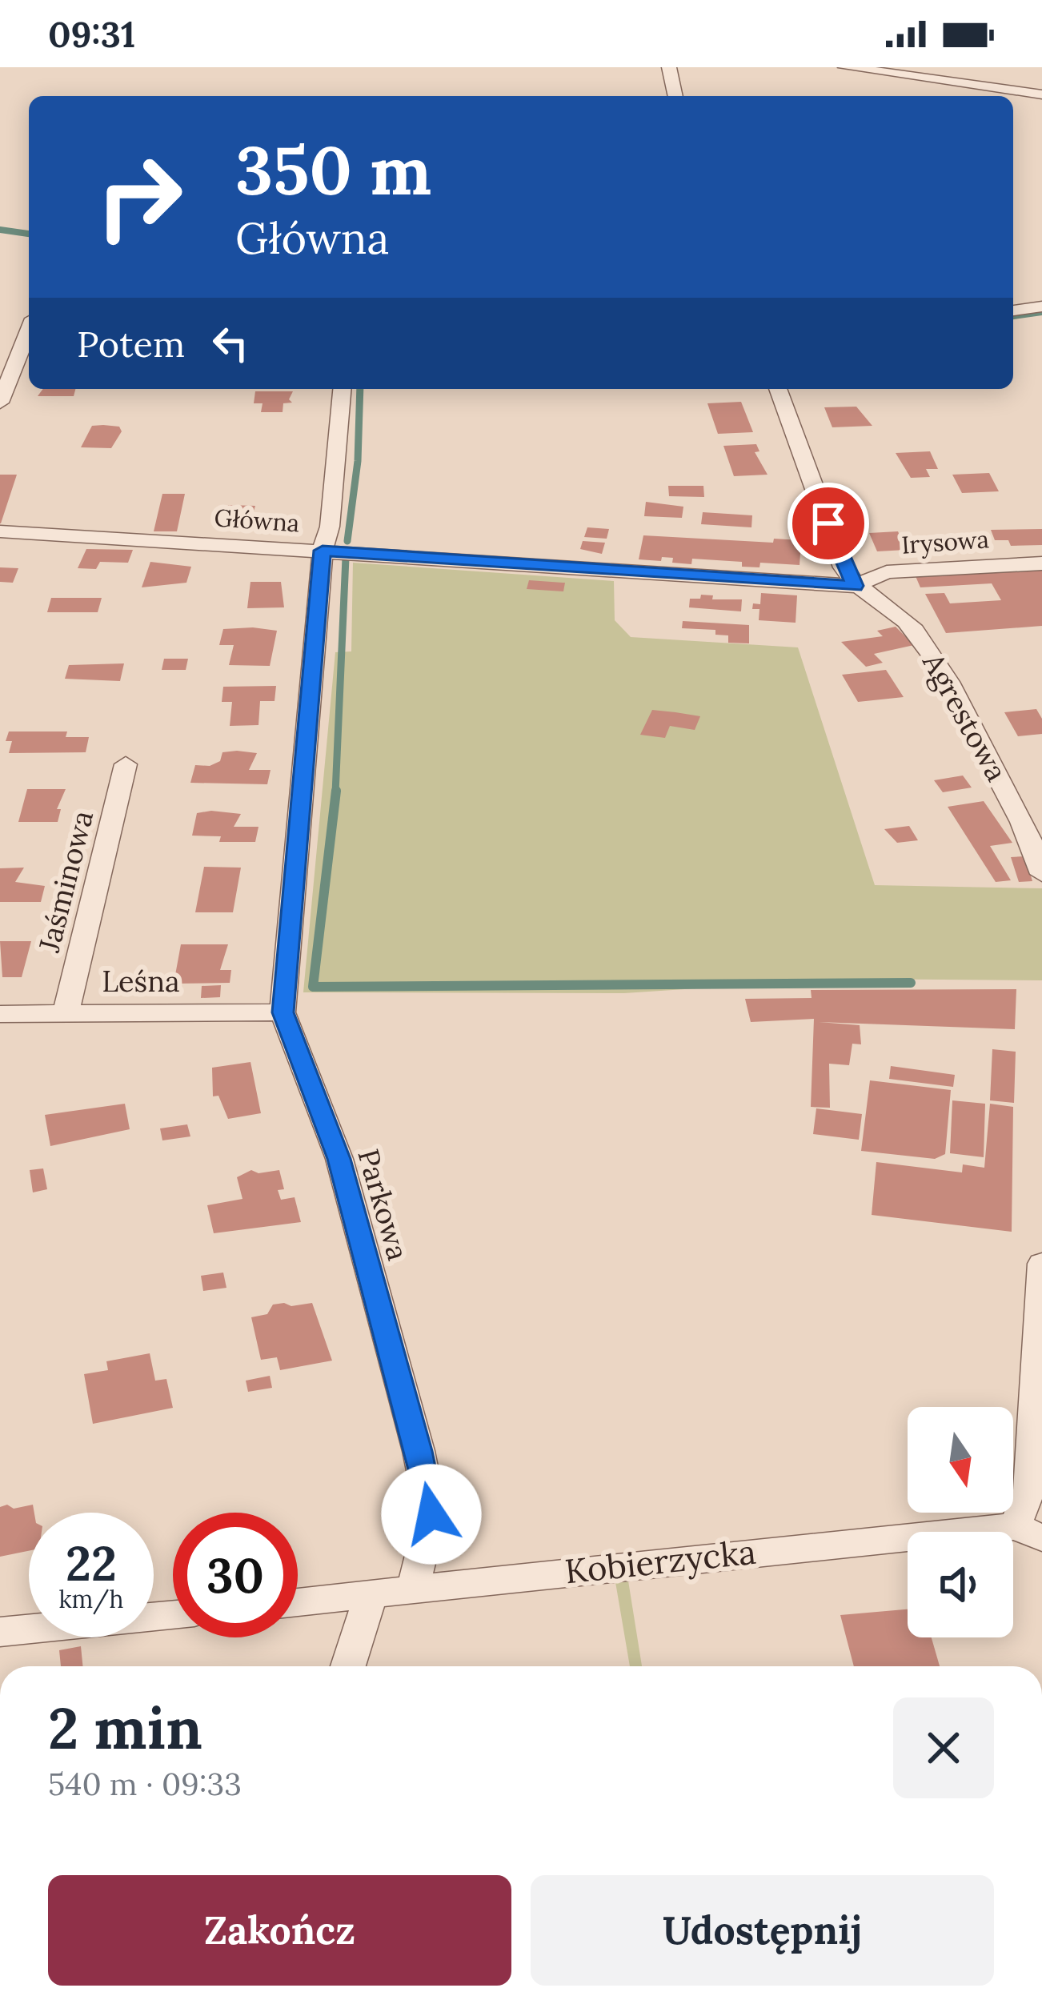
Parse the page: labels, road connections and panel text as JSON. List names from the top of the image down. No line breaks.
{"streets":{"street":["Główna","Irysowa","Agrestowa","Jaśminowa","Leśna","Parkowa","Kobierzycka"]},"crossings":[["Główna","Irysowa"],["Główna","Agrestowa"],["Główna","Parkowa"],["Irysowa","Agrestowa"],["Jaśminowa","Leśna"],["Leśna","Parkowa"],["Parkowa","Kobierzycka"]],"north":"bottom","page":{"status":"09:31","turn":["350 m","Główna"],"then":"Potem","speed":"22 km/h","limit":"30","heading":["2 min","540 m · 09:33"],"buttons":["Zakończ","Udostępnij"]}}
